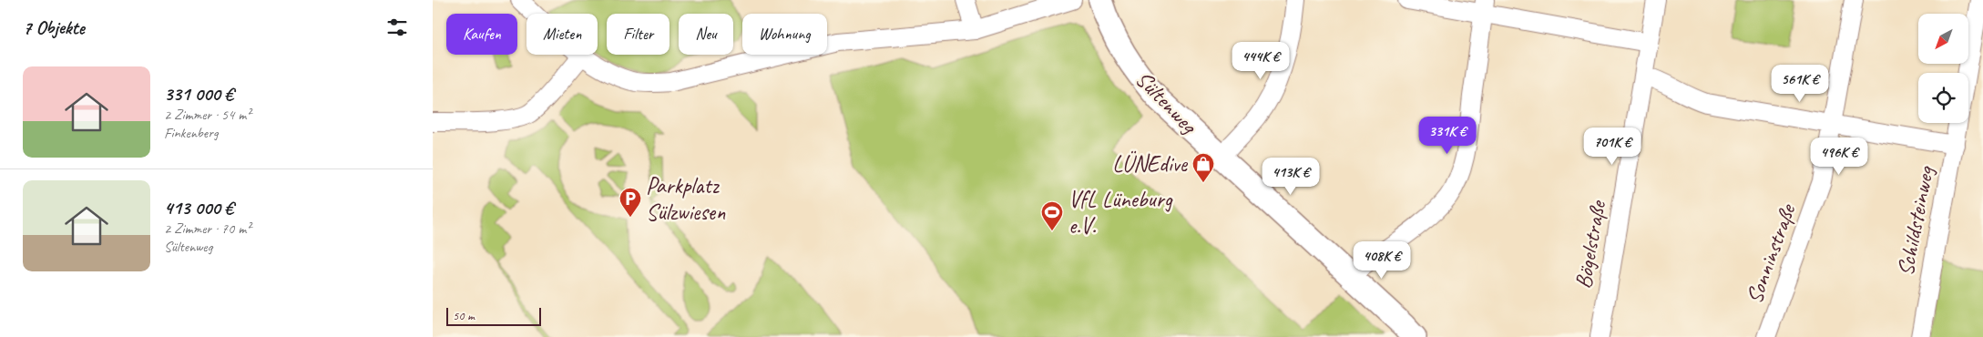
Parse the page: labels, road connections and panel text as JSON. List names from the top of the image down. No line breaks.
{"streets":{"main road":["Sültenweg"],"street":["Schildsteinweg","Bögelstraße","Sonninstraße"]},"places":{"shop":["LÜNEdive"],"parking":["Parkplatz Sülzwiesen"],"sports":["VfL Lüneburg e.V."]},"scale_bar":"50 m","north":"bottom left","page":{"heading":"7 Objekte","chip":["Kaufen","Mieten","Filter","Neu","Wohnung"],"price":["444K €","561K €","331K €","701K €","496K €","413K €","408K €"],"list":[{"name":"331 000 €","note":"2 Zimmer · 54 m² · Finkenberg"},{"name":"413 000 €","note":"2 Zimmer · 70 m² · Sültenweg"}],"scale":"50 m"}}
